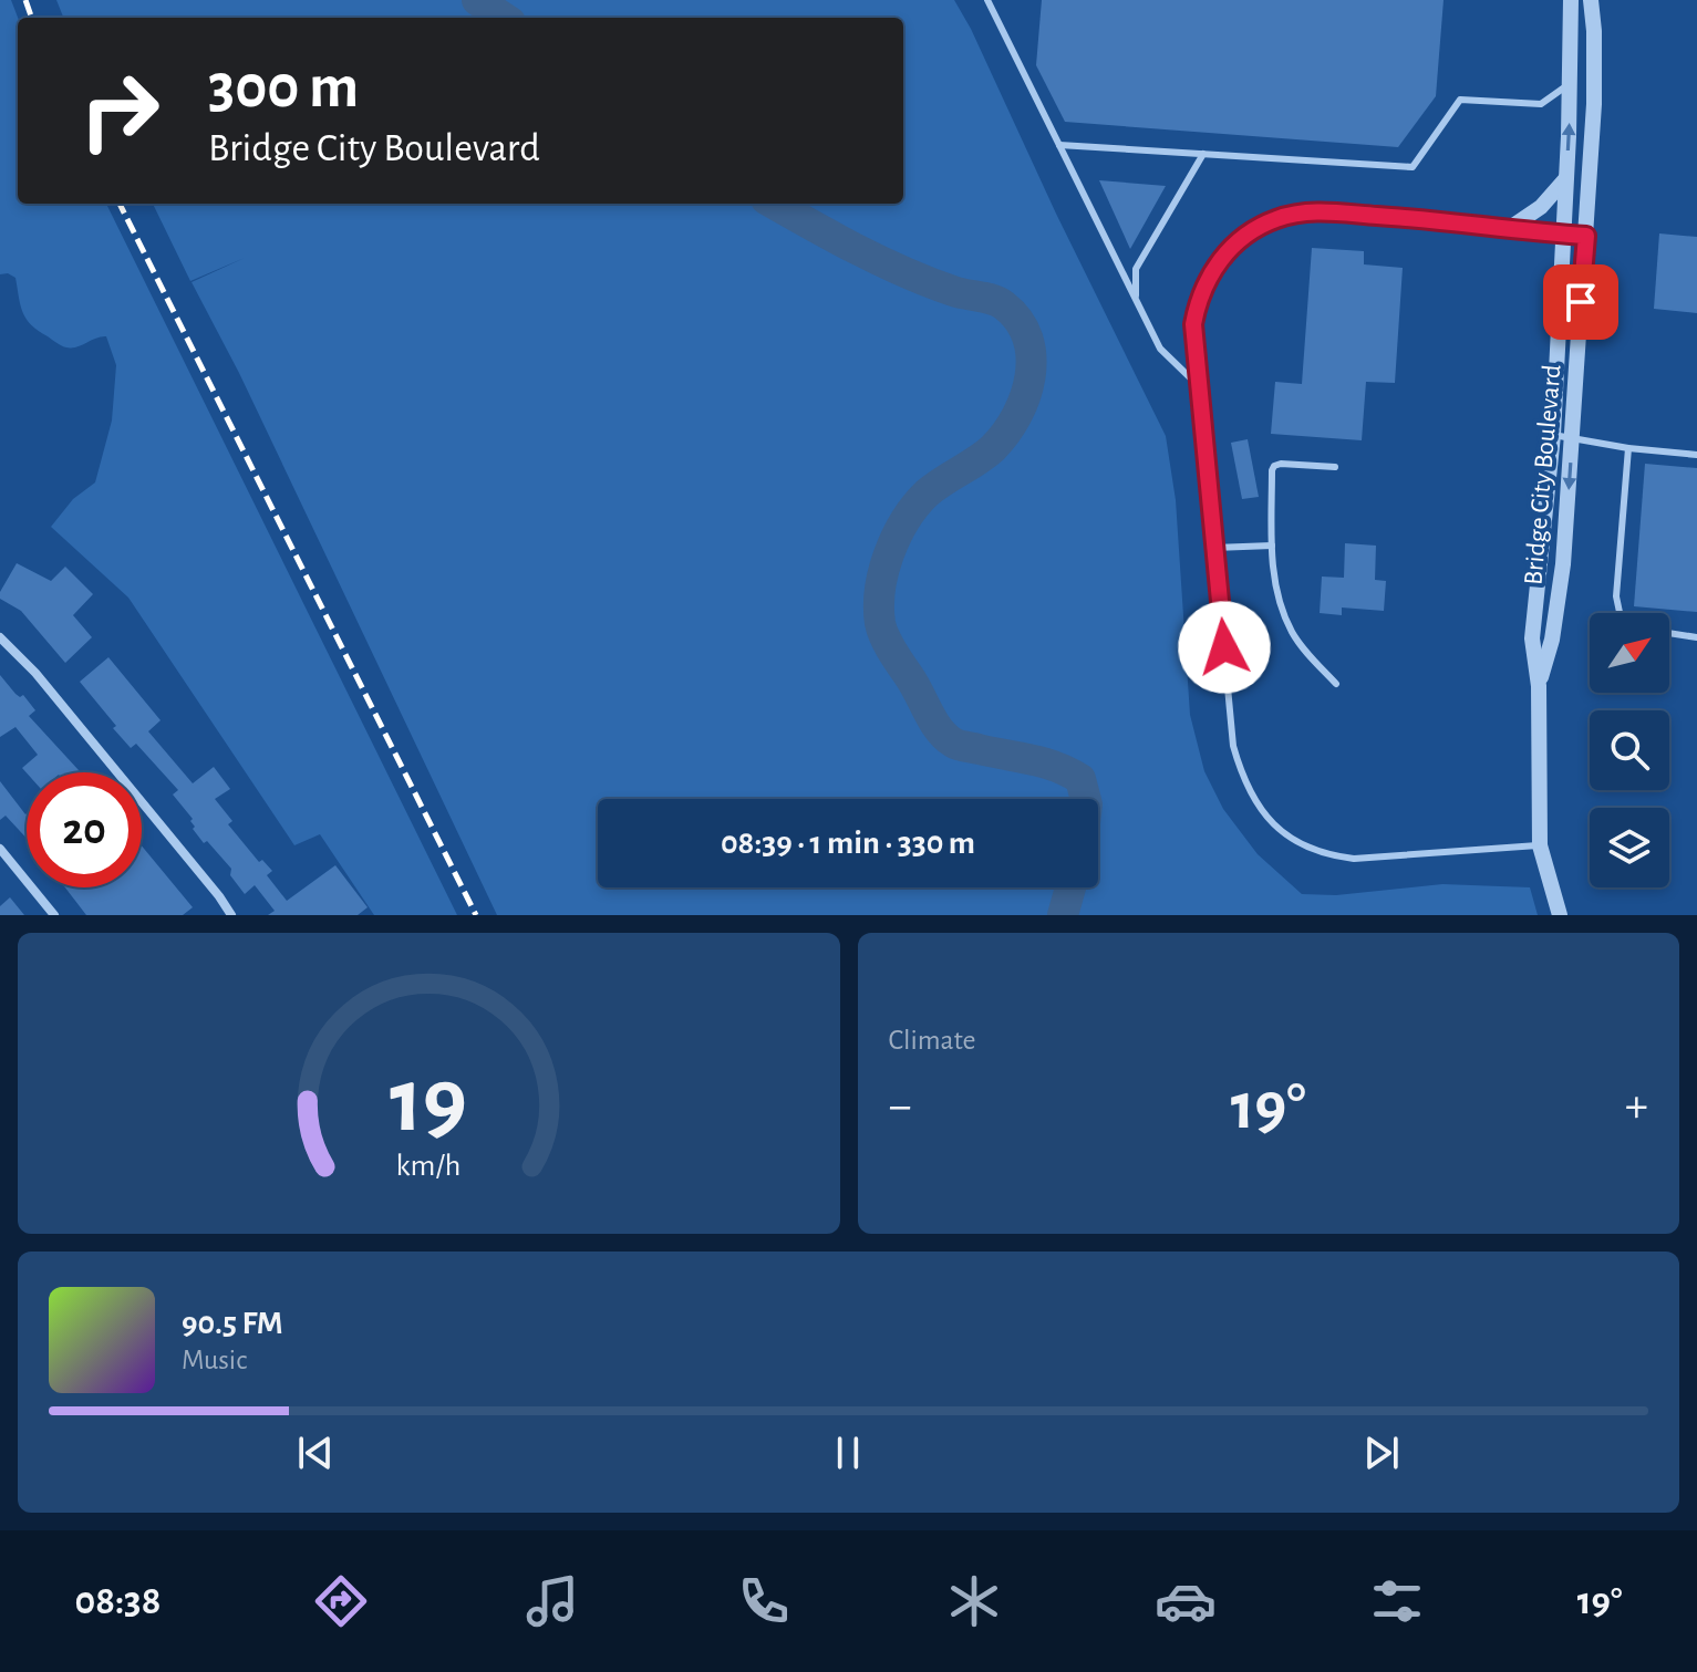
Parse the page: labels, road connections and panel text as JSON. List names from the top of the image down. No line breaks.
{"streets":{"street":["Bridge City Boulevard"]},"north":"top right","page":{"turn":["300 m","Bridge City Boulevard"],"limit":"20","trip":"08:39 · 1 min · 330 m","tile":"Climate","heat":["−","19°","+"],"song":["90.5 FM","Music"],"tabs":["08:38","19°"],"gauge":["19","km/h"]}}
